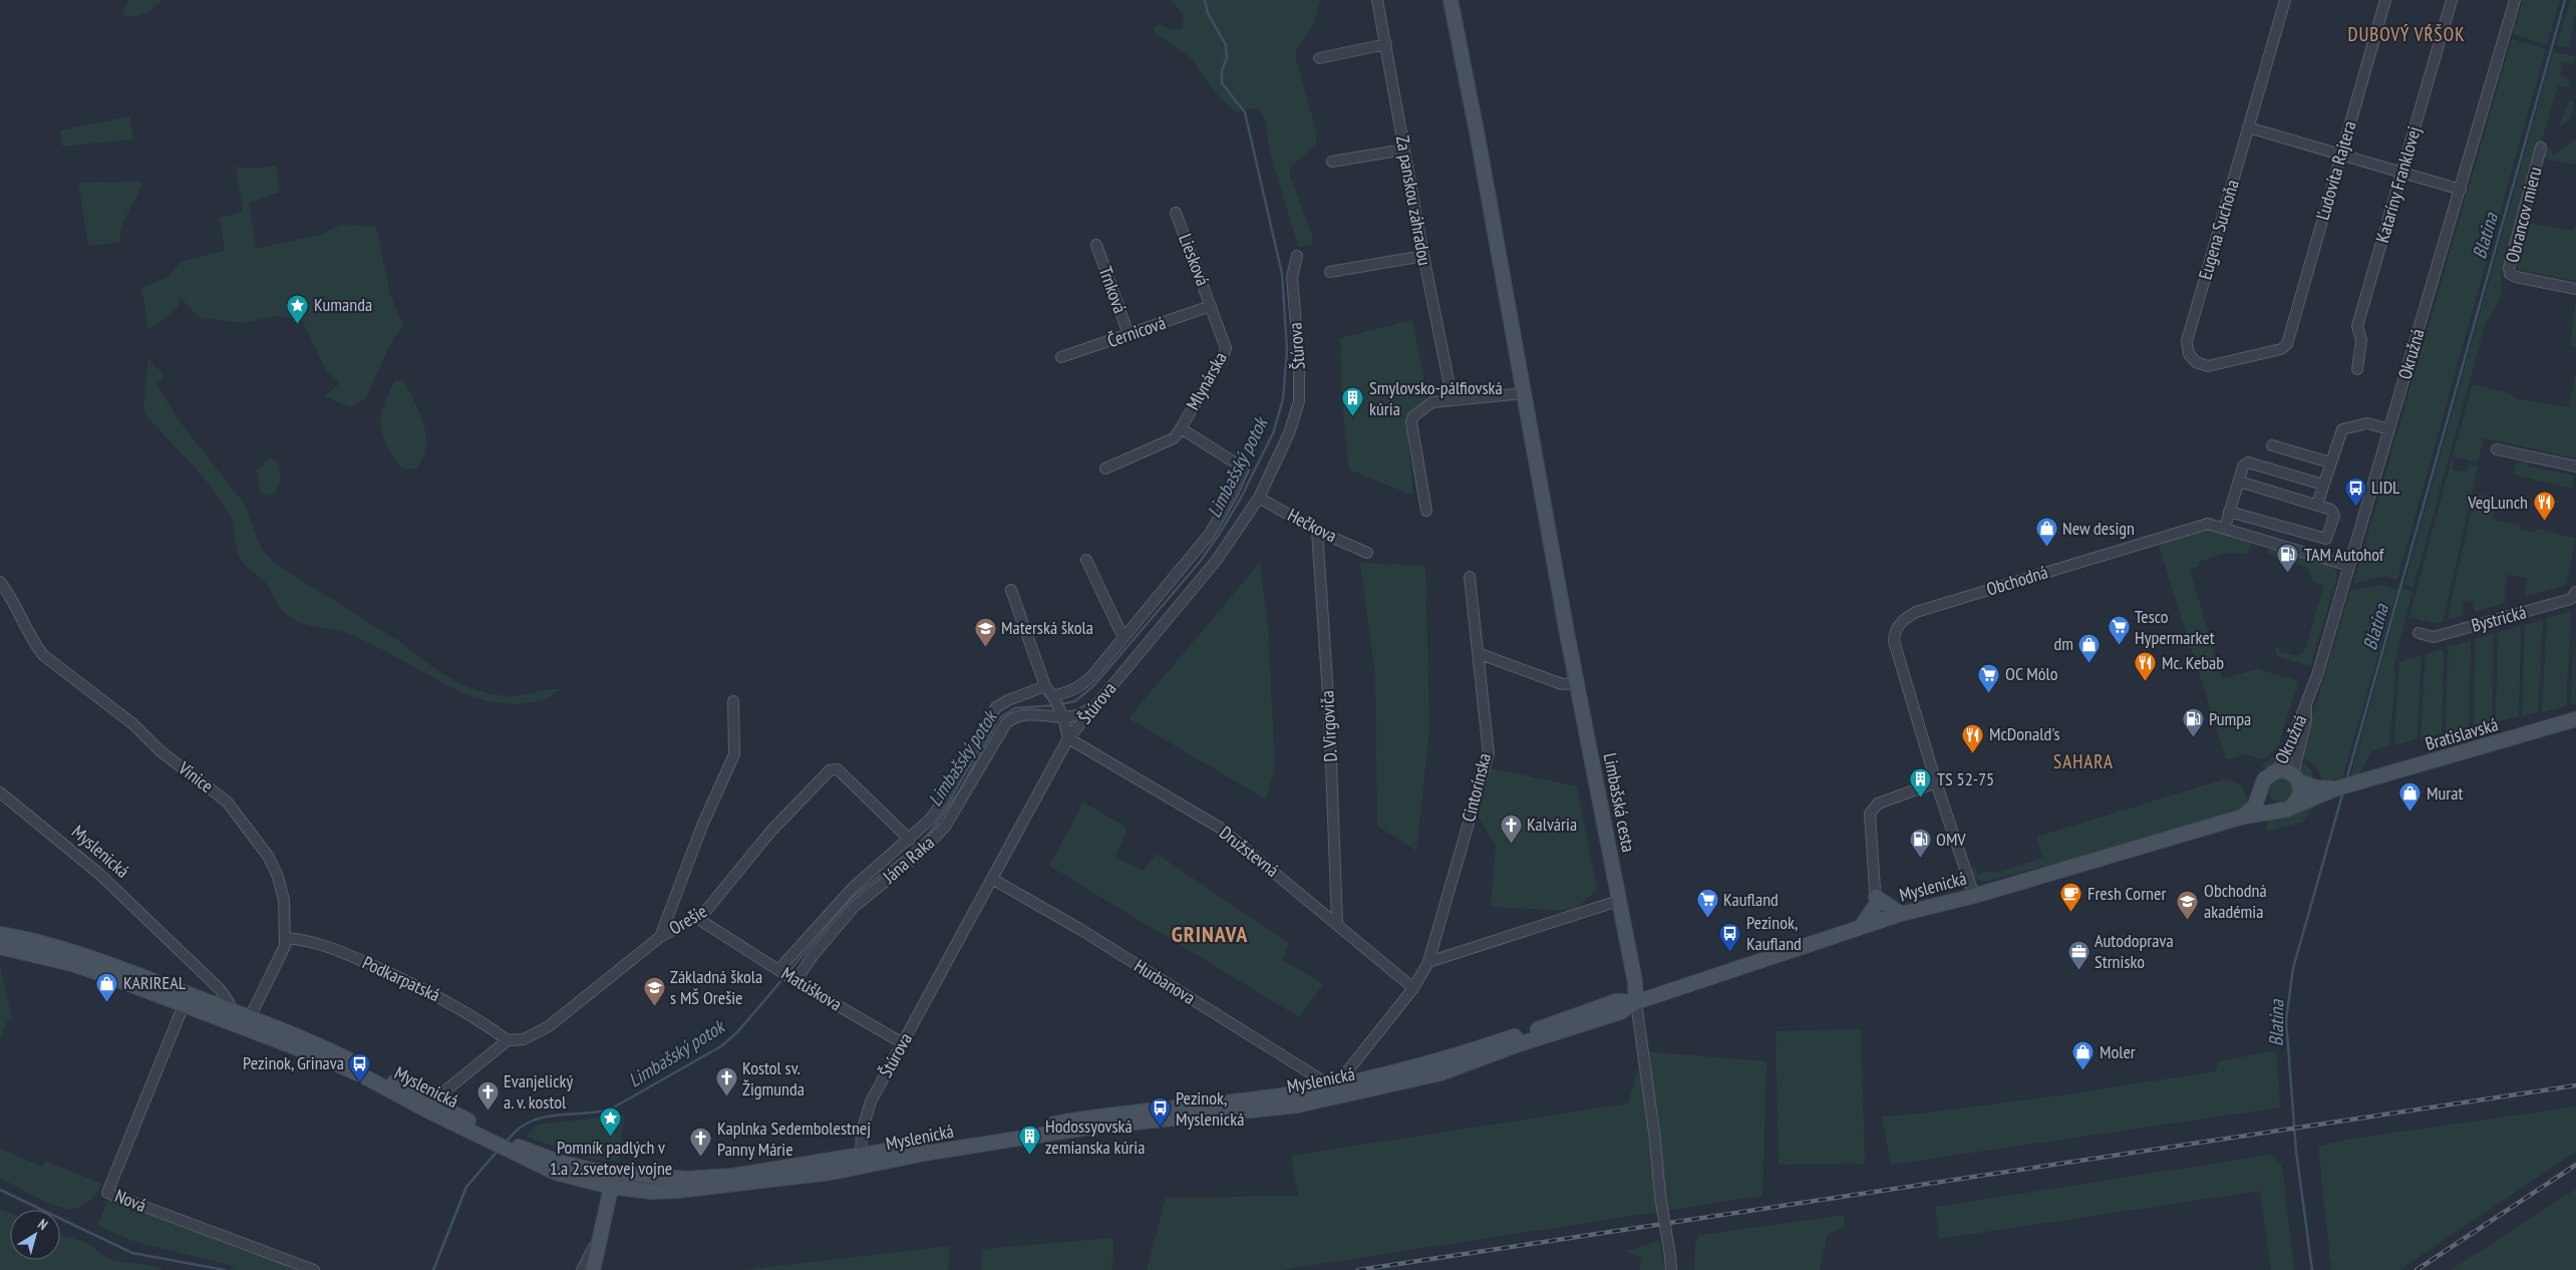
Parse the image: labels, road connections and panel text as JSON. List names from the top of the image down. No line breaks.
{"streets":{"main road":["Bratislavská","Limbašská cesta","Myslenická"],"street":["Ľudovíta Rajtera","Kataríny Franklovej","Za panskou záhradou","Obrancov mieru","Eugena Suchoňa","Liesková","Trnková","Černicová","Štúrova","Okružná","Mlynárska","Hečkova","Obchodná","Bystrická","D. Virgoviča","Vinice","Cintorínska","Družstevná","Jána Raka","Orešie","Podkarpatská","Hurbanova","Matúškova","Nová"]},"crossings":[["Ľudovíta Rajtera","Eugena Suchoňa"],["Liesková","Černicová"],["Liesková","Mlynárska"],["Trnková","Černicová"],["Černicová","Mlynárska"],["Štúrova","Hečkova"],["Štúrova","Myslenická"],["Štúrova","Družstevná"],["Štúrova","Jána Raka"],["Štúrova","Hurbanova"],["Štúrova","Matúškova"],["Okružná","Obchodná"],["Okružná","Myslenická"],["Hečkova","D. Virgoviča"],["Obchodná","Myslenická"],["D. Virgoviča","Družstevná"],["Vinice","Myslenická"],["Vinice","Podkarpatská"],["Cintorínska","Myslenická"],["Cintorínska","Družstevná"],["Cintorínska","Hurbanova"],["Limbašská cesta","Myslenická"],["Myslenická","Orešie"],["Myslenická","Hurbanova"],["Myslenická","Nová"],["Jána Raka","Matúškova"],["Orešie","Podkarpatská"],["Orešie","Matúškova"]],"districts":["DUBOVÝ VŔŠOK","SAHARA","GRINAVA"],"water":["Blatina","Limbašský potok"],"places":{"place":["Kumanda","Pomník padlých v 1.a 2.svetovej vojne"],"building":["Smylovsko-pálfiovská kúria","TS 52-75","Hodossyovská zemianska kúria"],"bus stop":["LIDL","Pezinok, Kaufland","Pezinok, Grinava","Pezinok, Myslenická"],"restaurant":["VegLunch","Mc. Kebab","McDonald's"],"shop":["New design","dm","Murat","KARIREAL","Moler"],"fuel station":["TAM Autohof","Pumpa","OMV"],"supermarket":["Tesco Hypermarket","OC Mólo","Kaufland"],"school or university":["Materská škola","Obchodná akadémia","Základná škola s MŠ Orešie"],"church":["Kalvária","Kostol sv. Žigmunda","Evanjelický a. v. kostol","Kaplnka Sedembolestnej Panny Márie"],"cafe":["Fresh Corner"],"office":["Autodoprava Strnisko"]},"north":"top right"}
